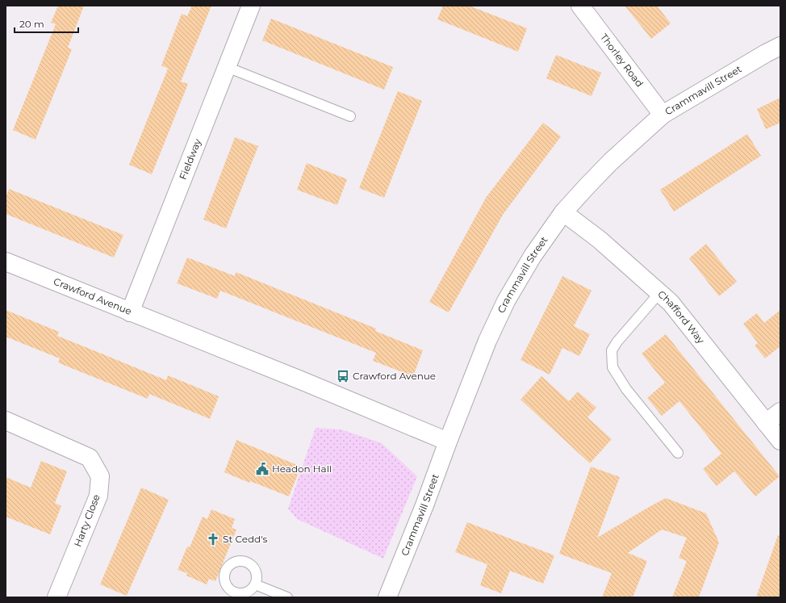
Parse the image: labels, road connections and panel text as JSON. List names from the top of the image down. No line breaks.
{"streets":{"street":["Thorley Road","Crammavill Street","Fieldway","Crawford Avenue","Chafford Way","Harty Close"]},"crossings":[["Thorley Road","Crammavill Street"],["Crammavill Street","Crawford Avenue"],["Crammavill Street","Chafford Way"],["Fieldway","Crawford Avenue"]],"places":{"bus stop":["Crawford Avenue"],"public building":["Headon Hall"],"church":["St Cedd's"]},"scale_bar":"20 m"}
